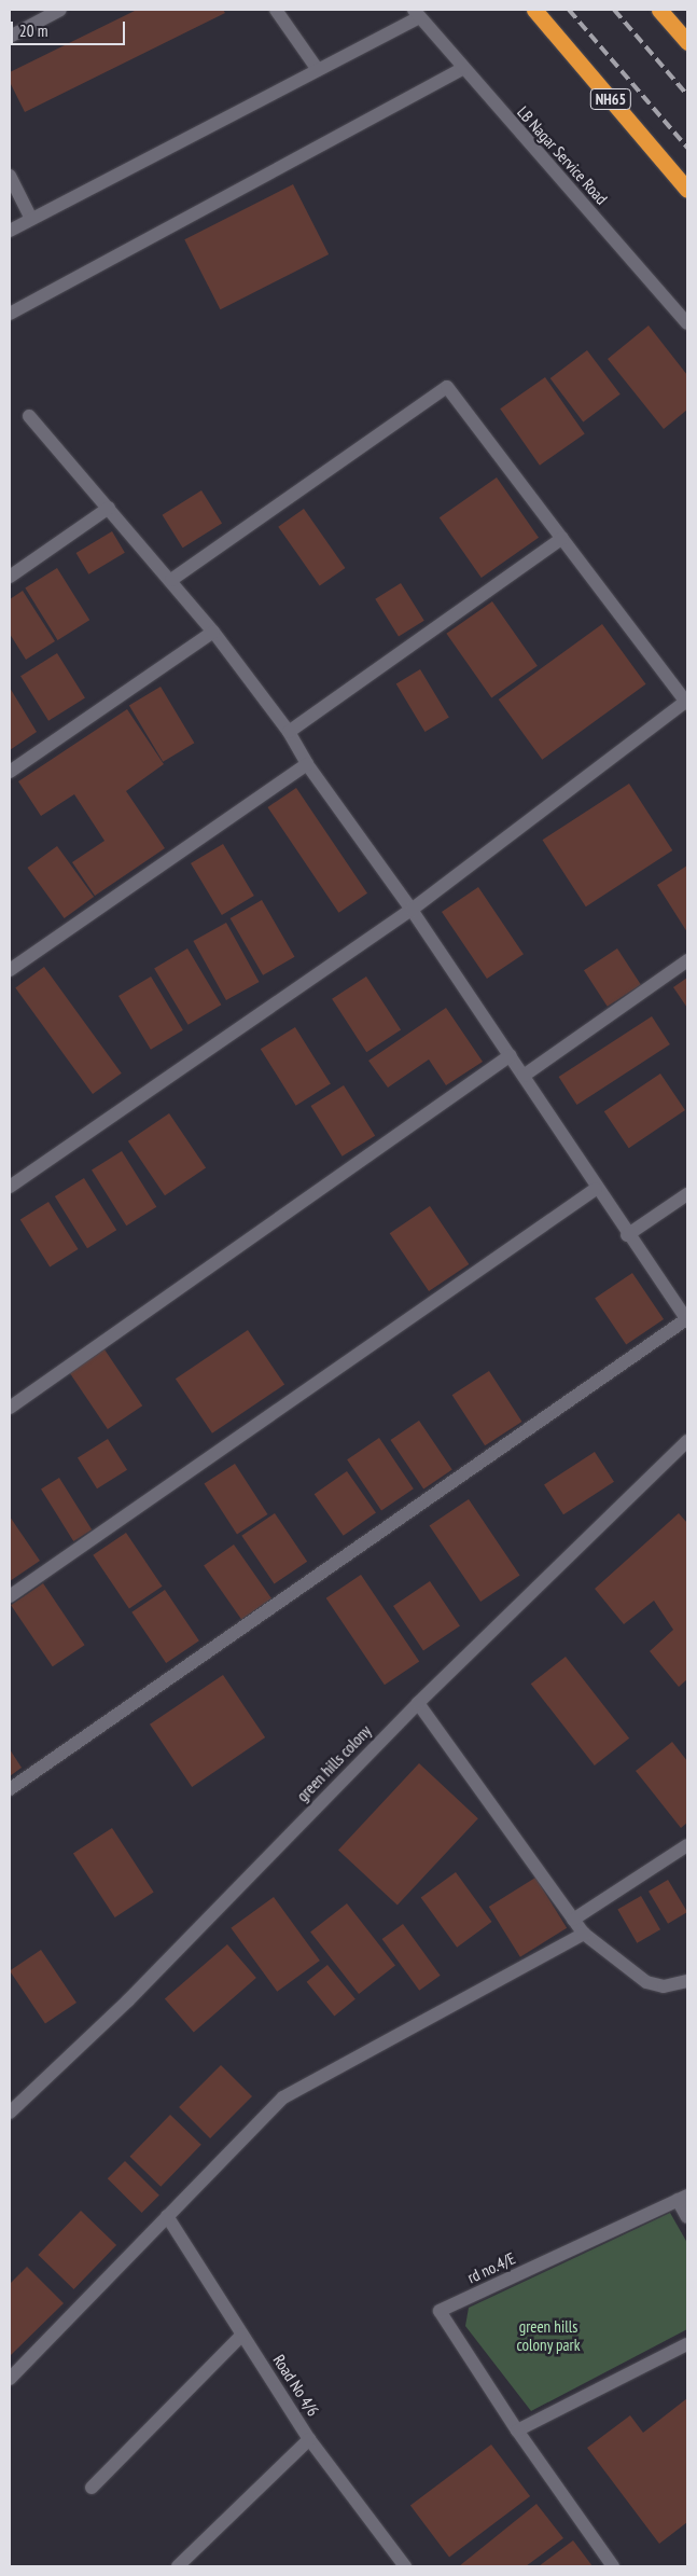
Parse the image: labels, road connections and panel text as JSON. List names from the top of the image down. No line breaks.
{"streets":{"highway":["NH65"],"street":["LB Nagar Service Road","green hills colony","rd no.4/E","Road No 4/6"]},"parks":["green hills colony park"],"scale_bar":"20 m"}
